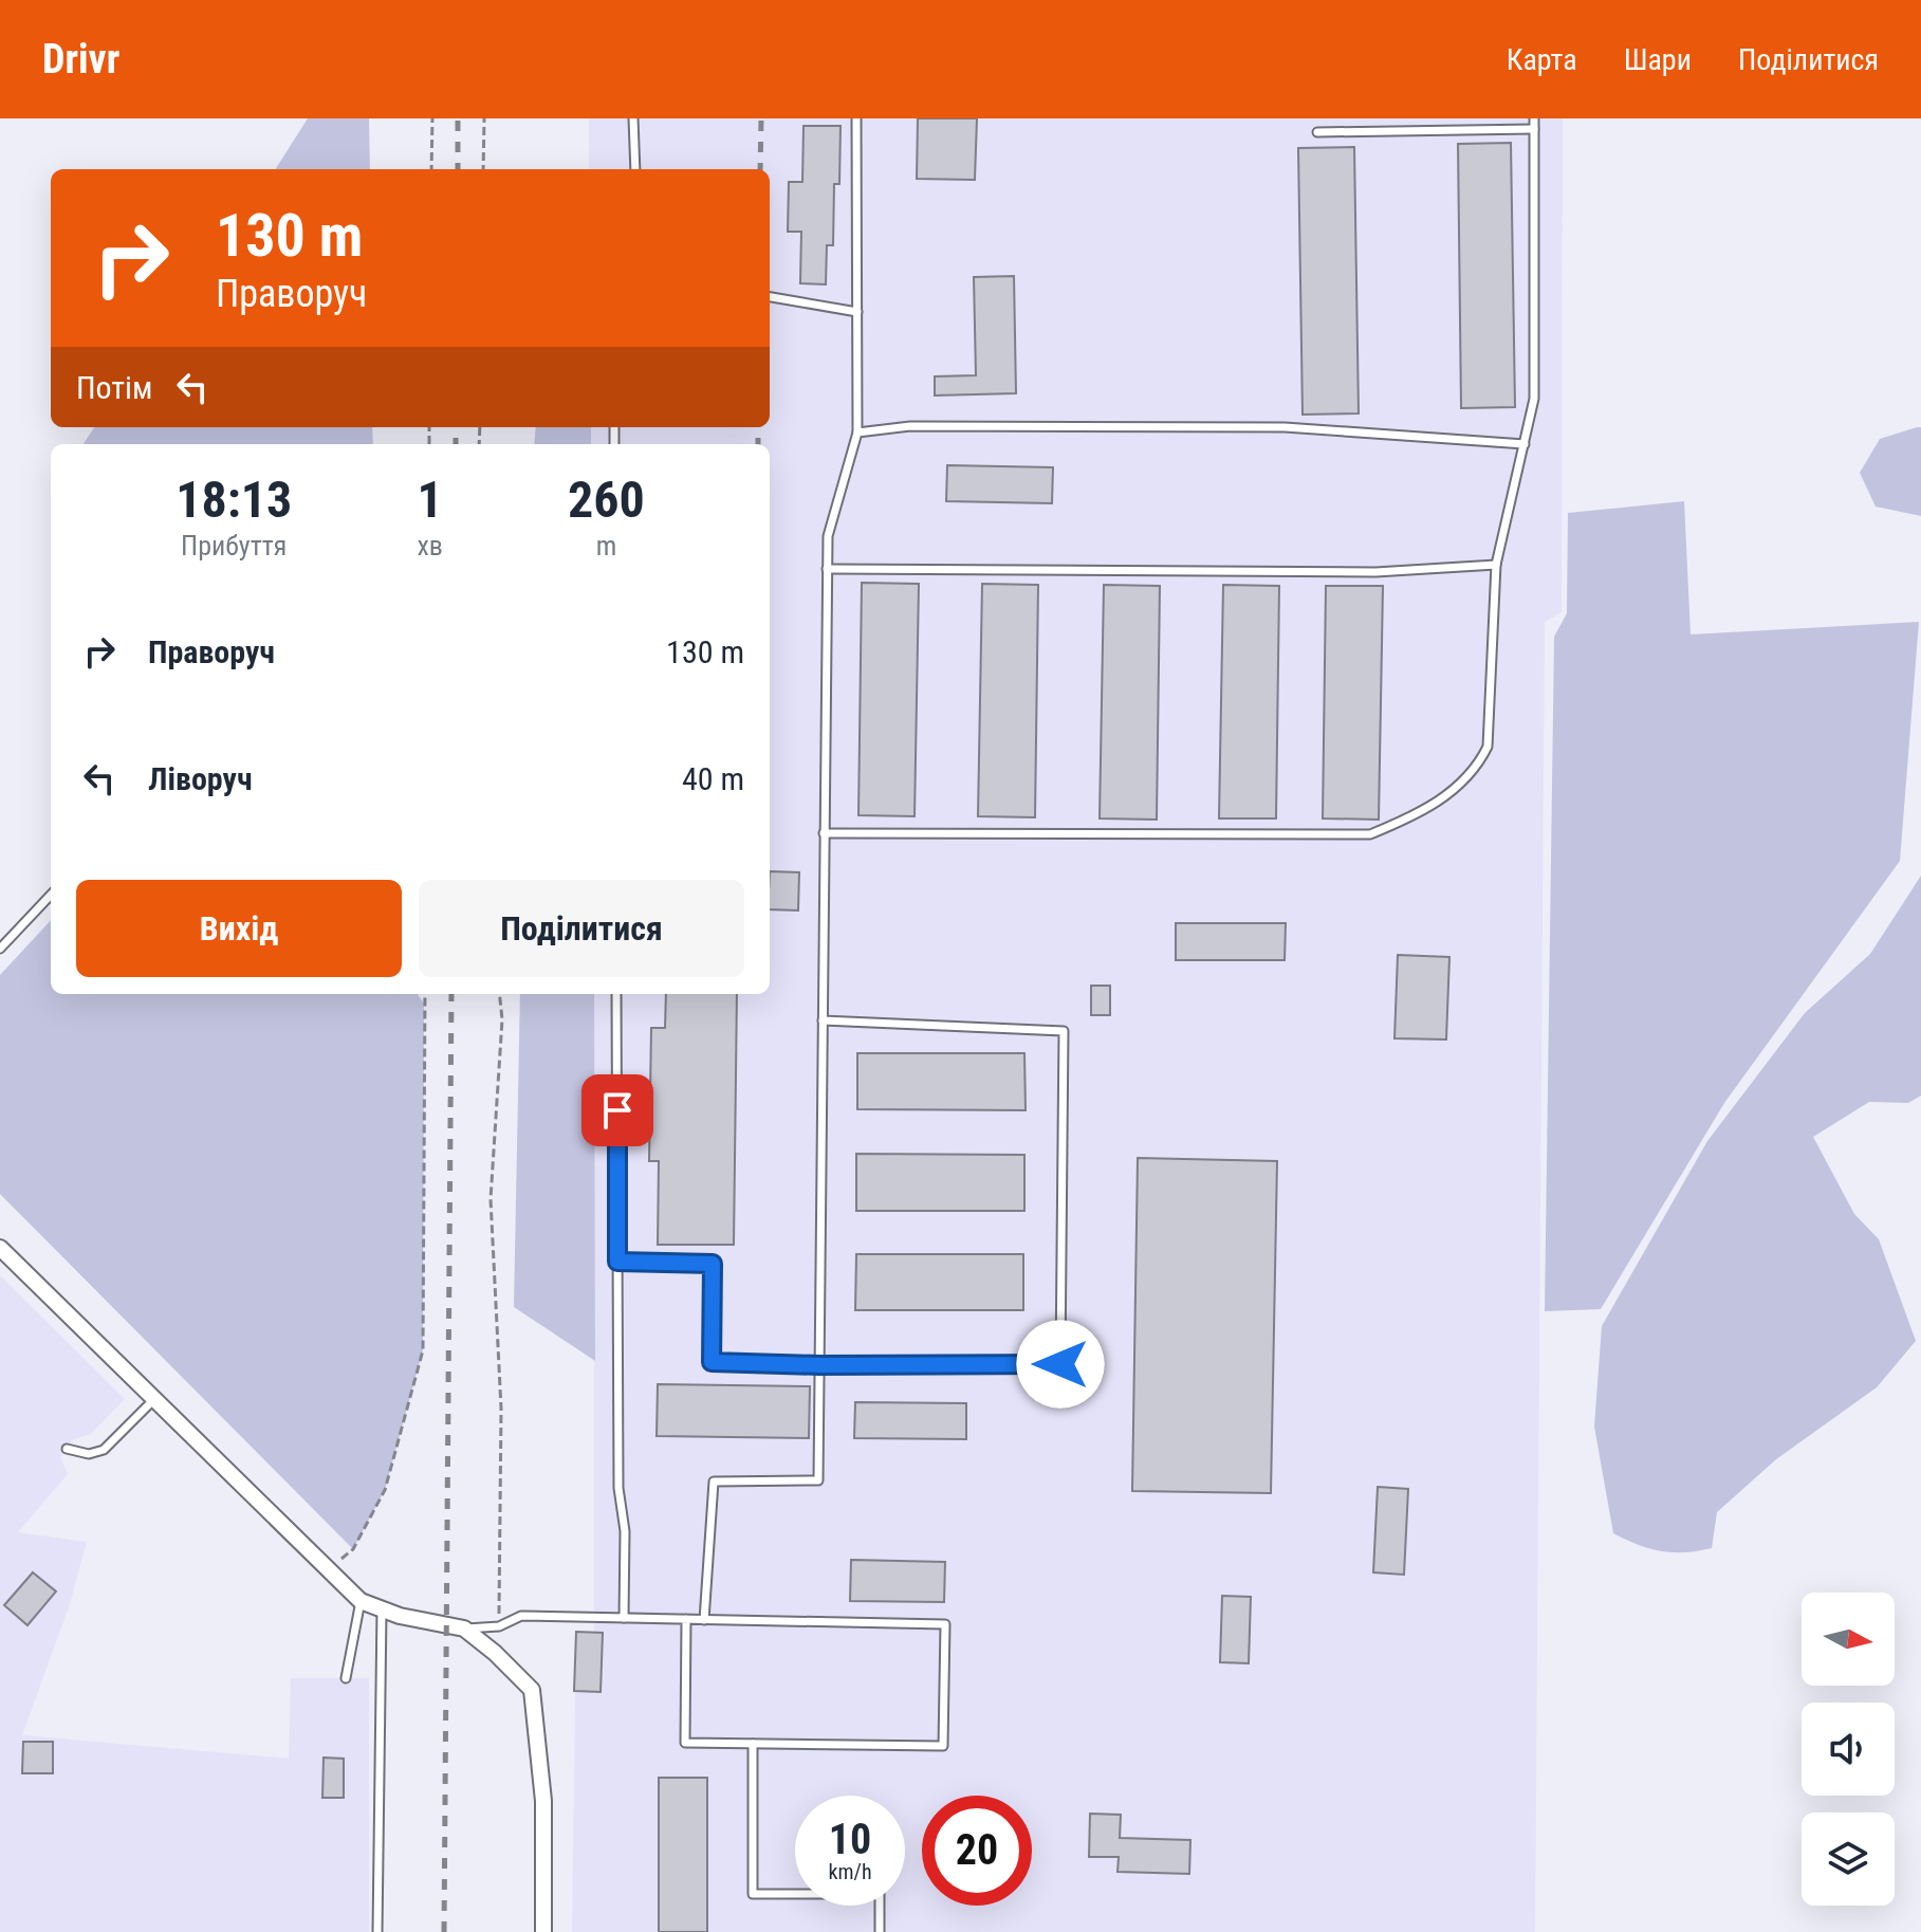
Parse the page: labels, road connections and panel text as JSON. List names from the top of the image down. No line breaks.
{"north":"right","page":{"header":"Drivr","nav":["Карта","Шари","Поділитися"],"turn":["130 m","Праворуч"],"then":"Потім","eta":["18:13","Прибуття","1","хв","260","m"],"list":[{"name":"Праворуч","value":"130 m"},{"name":"Ліворуч","value":"40 m"}],"buttons":["Вихід","Поділитися"],"speed":"10 km/h","limit":"20"}}
